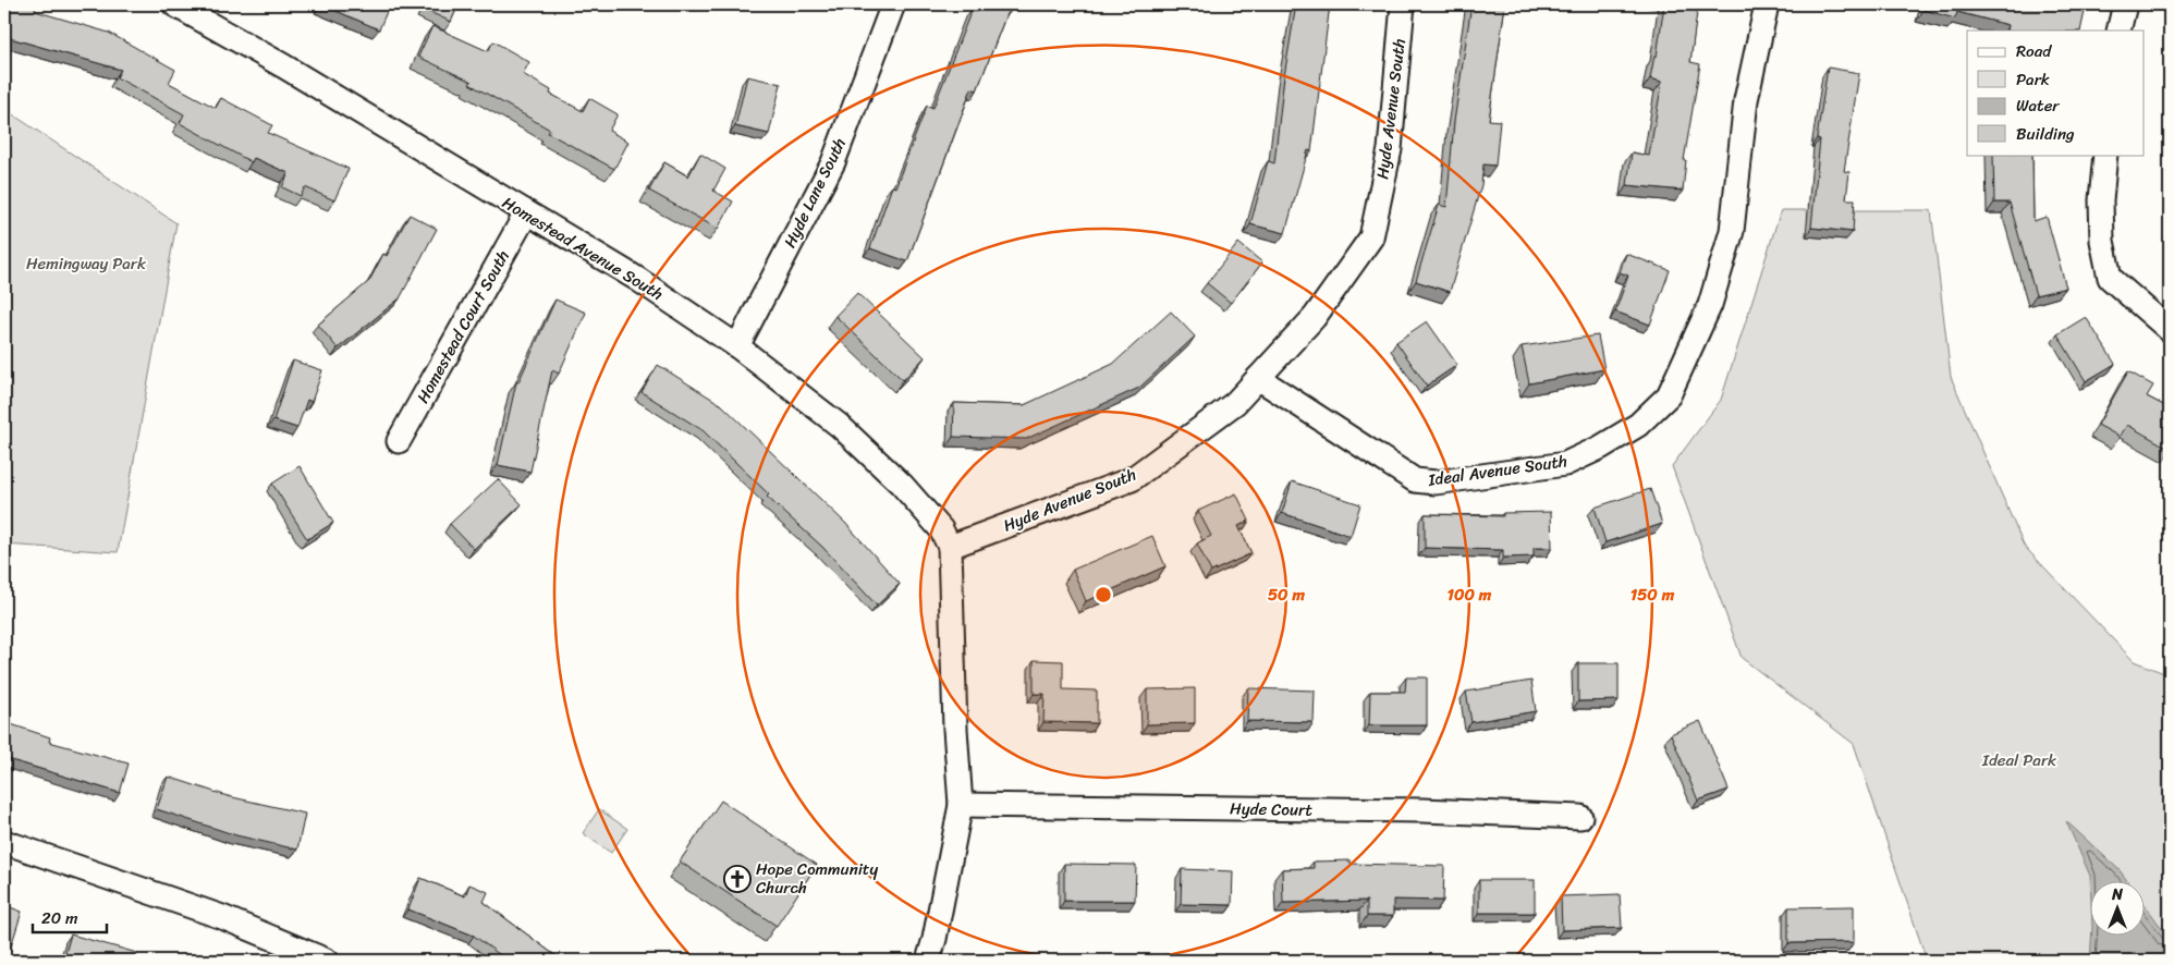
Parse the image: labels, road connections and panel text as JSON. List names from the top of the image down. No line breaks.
{"streets":{"street":["Hyde Avenue South","Hyde Lane South","Homestead Avenue South","Homestead Court South","Ideal Avenue South","Hyde Court"]},"crossings":[["Hyde Avenue South","Homestead Avenue South"],["Hyde Avenue South","Ideal Avenue South"],["Hyde Lane South","Homestead Avenue South"],["Homestead Avenue South","Homestead Court South"]],"parks":["Hemingway Park","Ideal Park"],"places":{"church":["Hope Community Church"]},"legend":["Road","Park","Water","Building"],"scale_bar":"20 m","north":"top","rings":["50 m","100 m","150 m"]}
